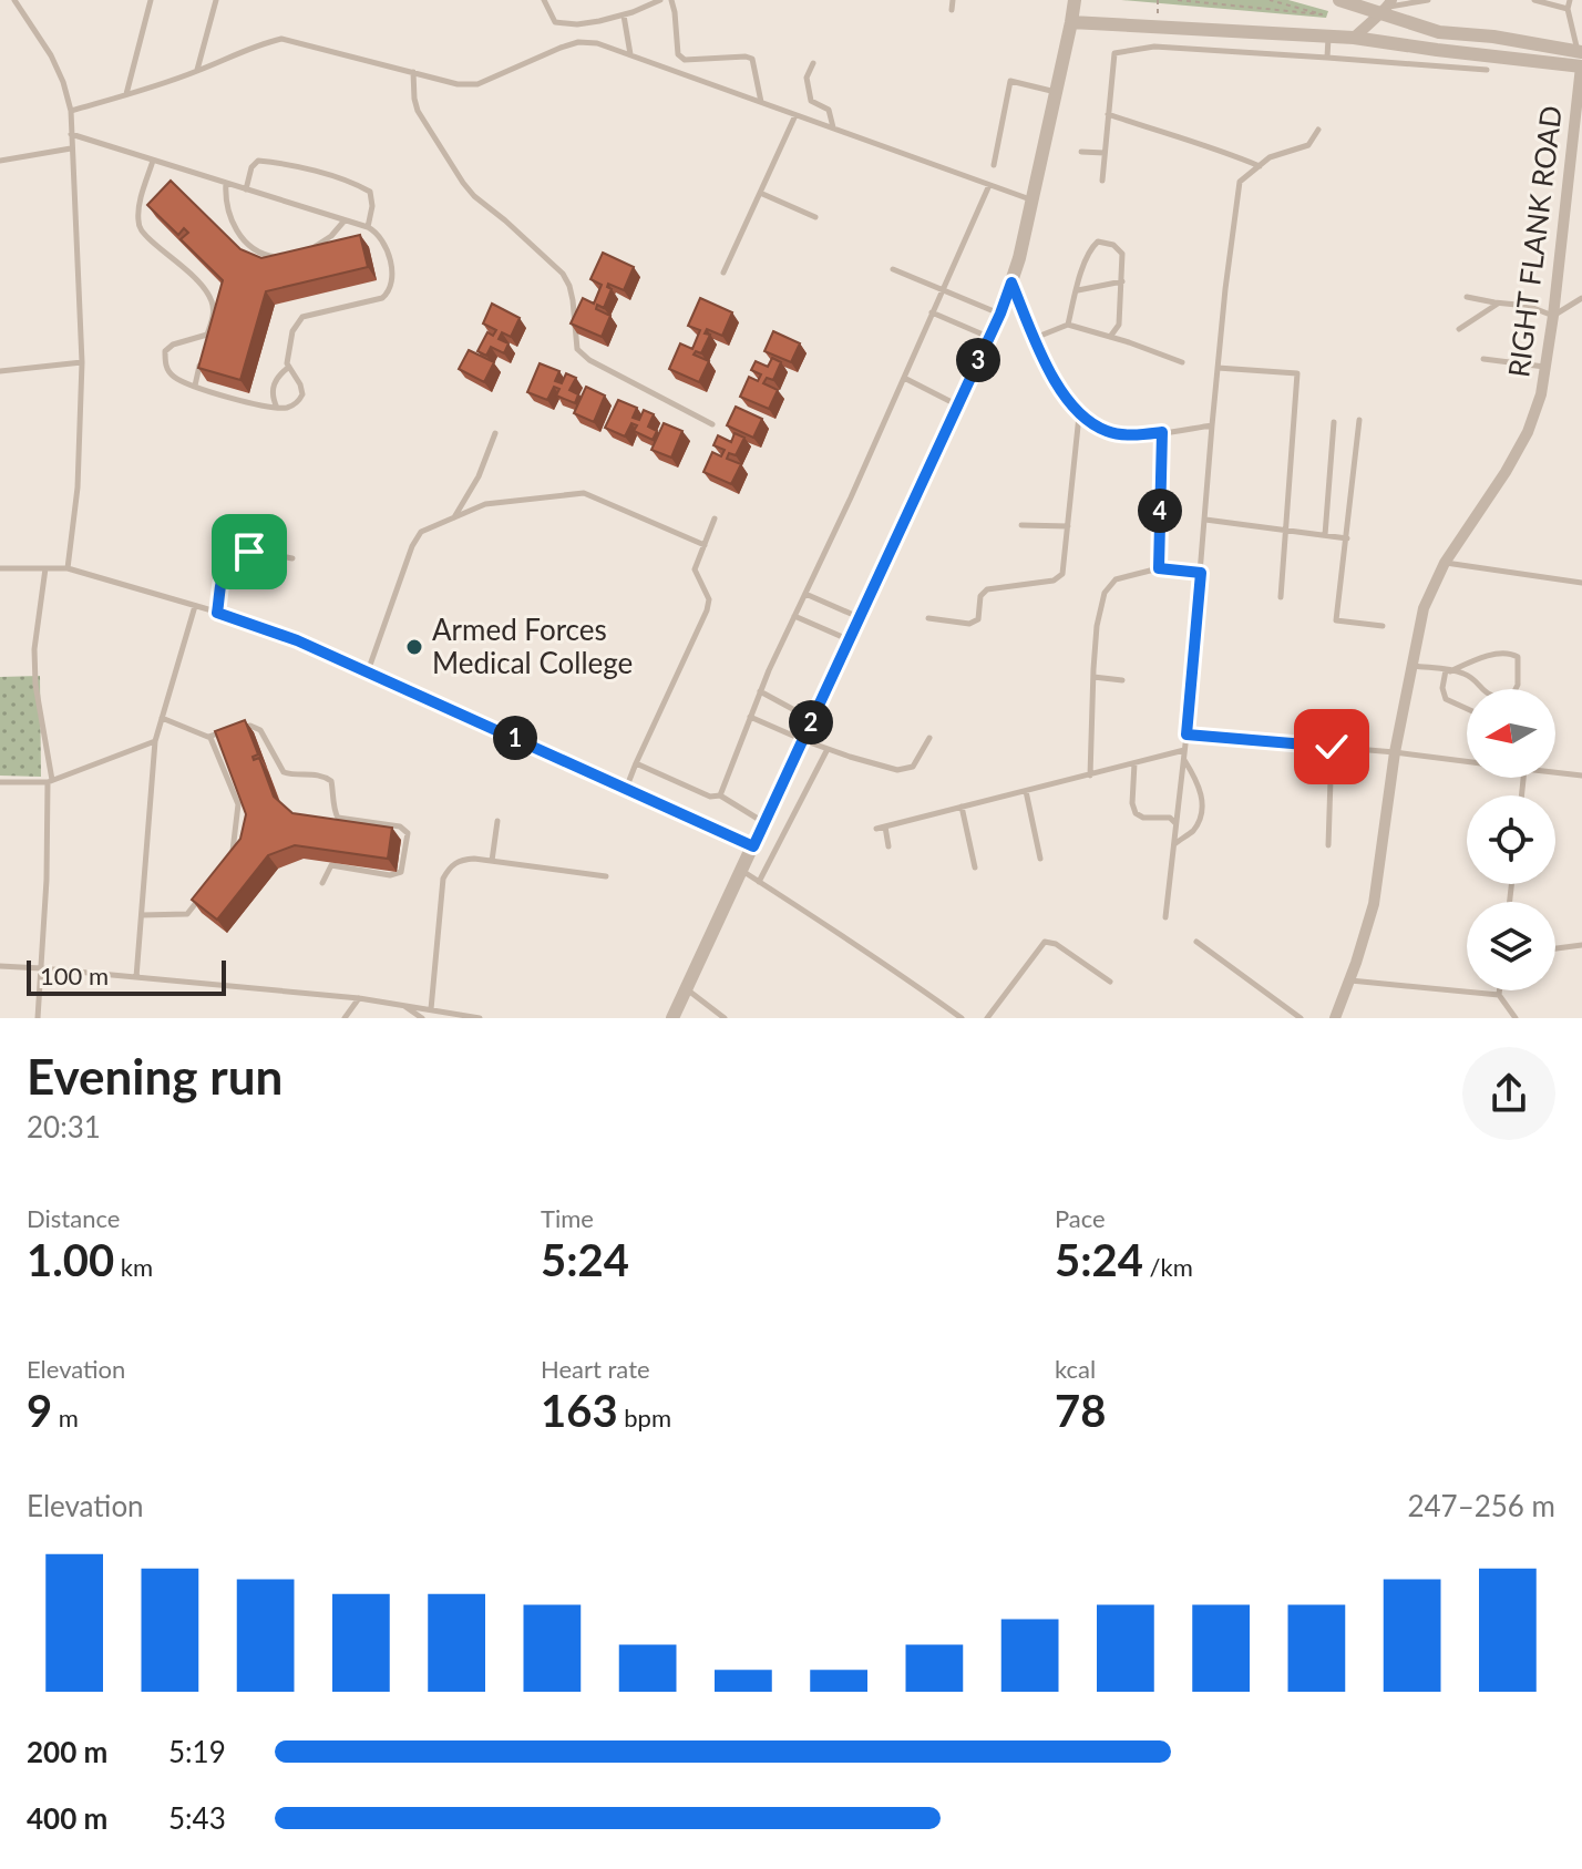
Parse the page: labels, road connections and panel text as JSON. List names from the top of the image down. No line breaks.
{"streets":{"street":["RIGHT FLANK ROAD"]},"places":["Armed Forces Medical College"],"scale_bar":"100 m","north":"left","page":{"pins":["3","4","2","1"],"scale":"100 m","heading":["Evening run","20:31"],"stats":[["Distance","1.00 km"],["Time","5:24"],["Pace","5:24 /km"],["Elevation","9 m"],["Heart rate","163 bpm"],["kcal","78"]],"chart":["Elevation","247–256 m"],"list":[{"name":"200 m","note":"5:19"},{"name":"400 m","note":"5:43"}]}}
